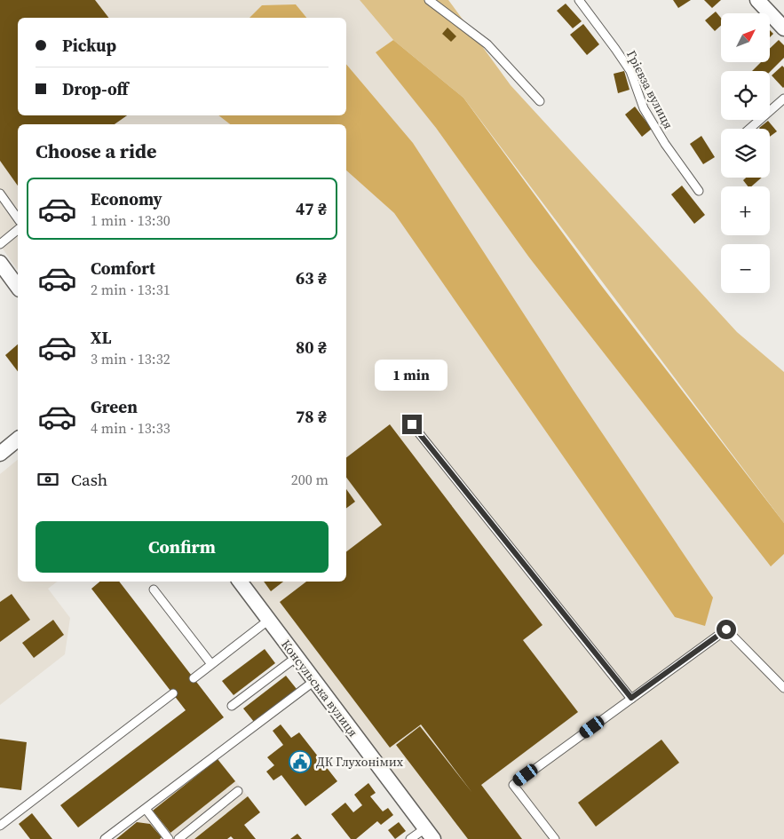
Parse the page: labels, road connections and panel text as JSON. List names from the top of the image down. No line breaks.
{"streets":{"street":["Консульська вулиця"],"lane":["Грієвза вулиця"]},"places":{"public building":["ДК Глухонімих"]},"north":"top right","page":{"map_buttons":["+","−"],"banner":["Pickup","Drop-off"],"heading":"Choose a ride","list":[{"name":"Economy","note":"1 min · 13:30","value":"47 ₴"},{"name":"Comfort","note":"2 min · 13:31","value":"63 ₴"},{"name":"XL","note":"3 min · 13:32","value":"80 ₴"},{"name":"Green","note":"4 min · 13:33","value":"78 ₴"}],"bubble":"1 min","pay":["Cash","200 m"],"buttons":"Confirm"}}
